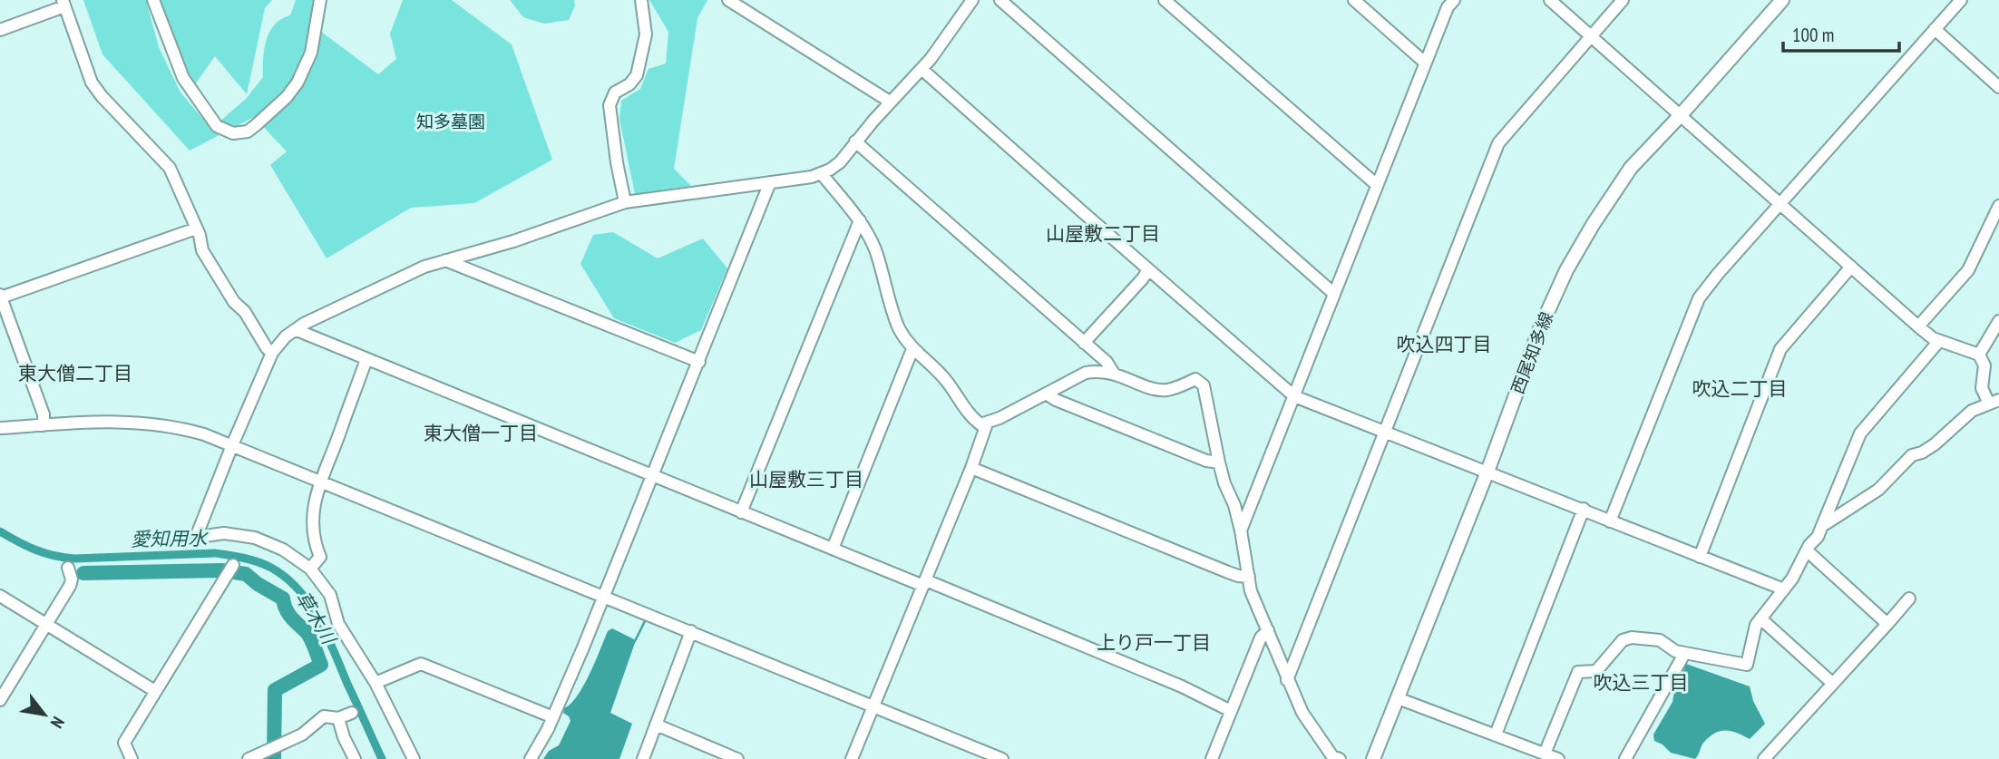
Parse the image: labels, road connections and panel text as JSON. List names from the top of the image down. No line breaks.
{"streets":{"main road":["西尾知多線"]},"districts":["山屋敷二丁目","吹込四丁目","東大僧二丁目","吹込二丁目","東大僧一丁目","山屋敷三丁目","上り戸一丁目","吹込三丁目"],"water":["愛知用水","草木川"],"parks":["知多墓園"],"scale_bar":"100 m","north":"bottom right"}
